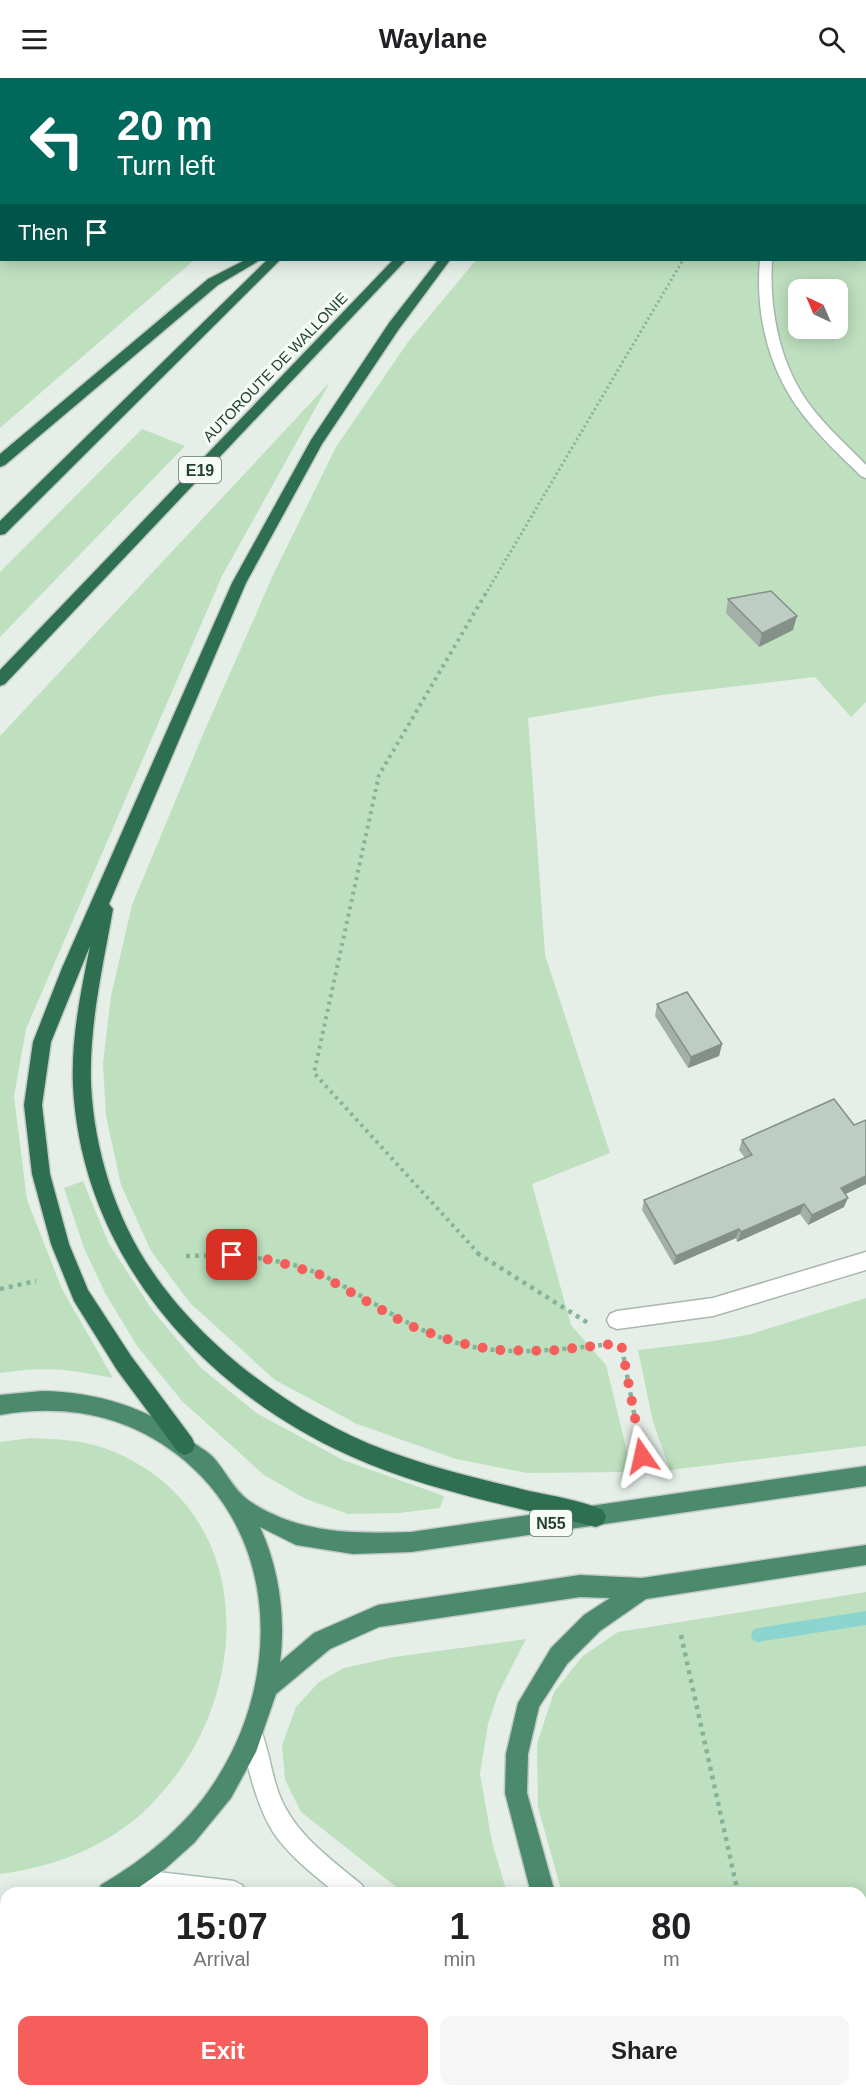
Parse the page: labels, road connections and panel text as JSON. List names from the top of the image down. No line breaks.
{"streets":{"highway":["AUTOROUTE DE WALLONIE","E19","N55"]},"north":"top left","page":{"header":"Waylane","turn":["20 m","Turn left"],"then":"Then","eta":["15:07","Arrival","1","min","80","m"],"buttons":["Exit","Share"]}}
